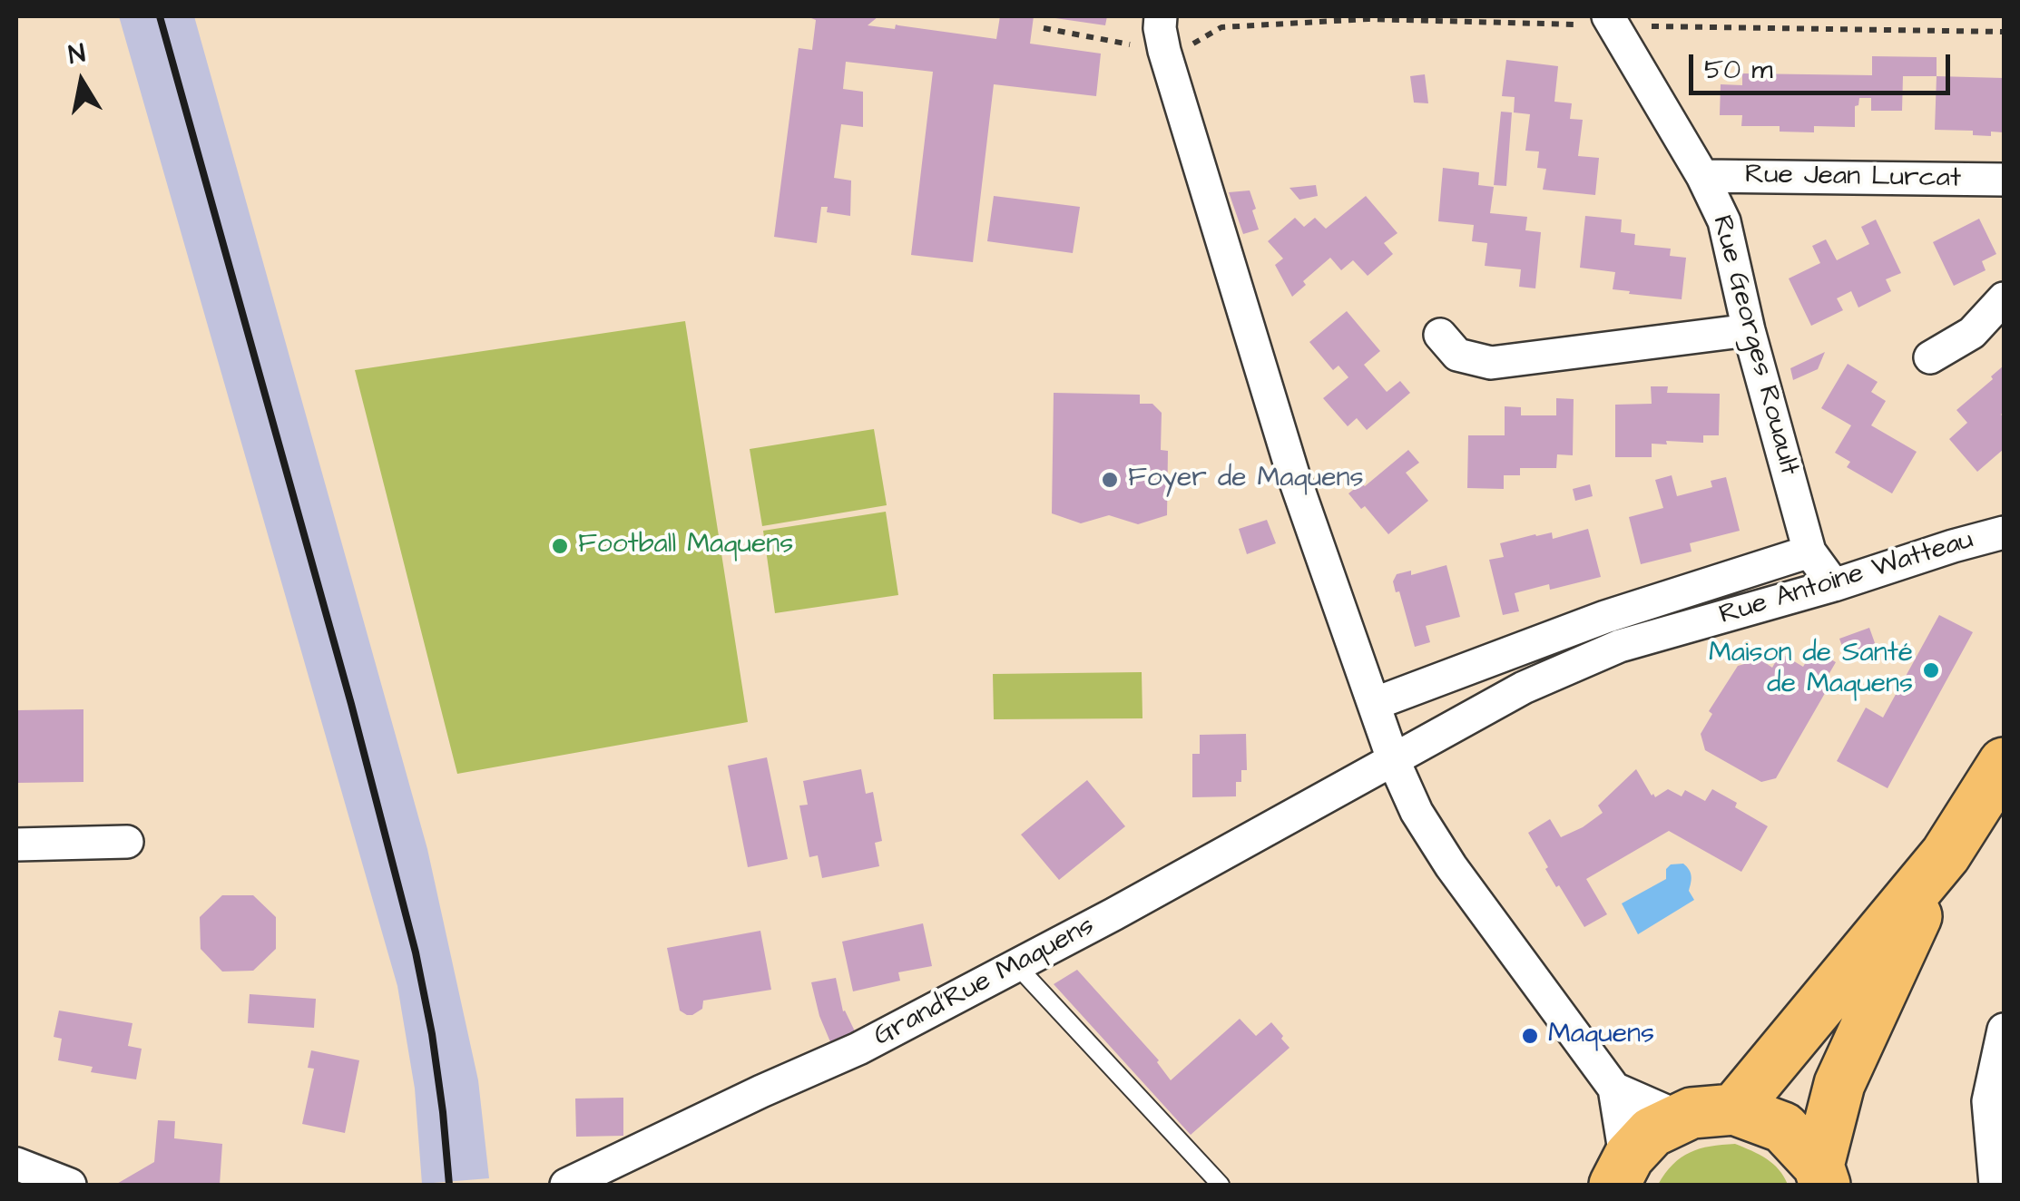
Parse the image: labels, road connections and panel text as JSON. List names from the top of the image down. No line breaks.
{"streets":{"street":["Rue Jean Lurcat","Rue Georges Rouault","Rue Antoine Watteau","Grand'Rue Maquens"]},"crossings":[["Rue Jean Lurcat","Rue Georges Rouault"],["Rue Georges Rouault","Rue Antoine Watteau"],["Rue Antoine Watteau","Grand'Rue Maquens"]],"places":["Foyer de Maquens","Football Maquens","Maison de Santé de Maquens","Maquens"],"scale_bar":"50 m","north":"top"}
